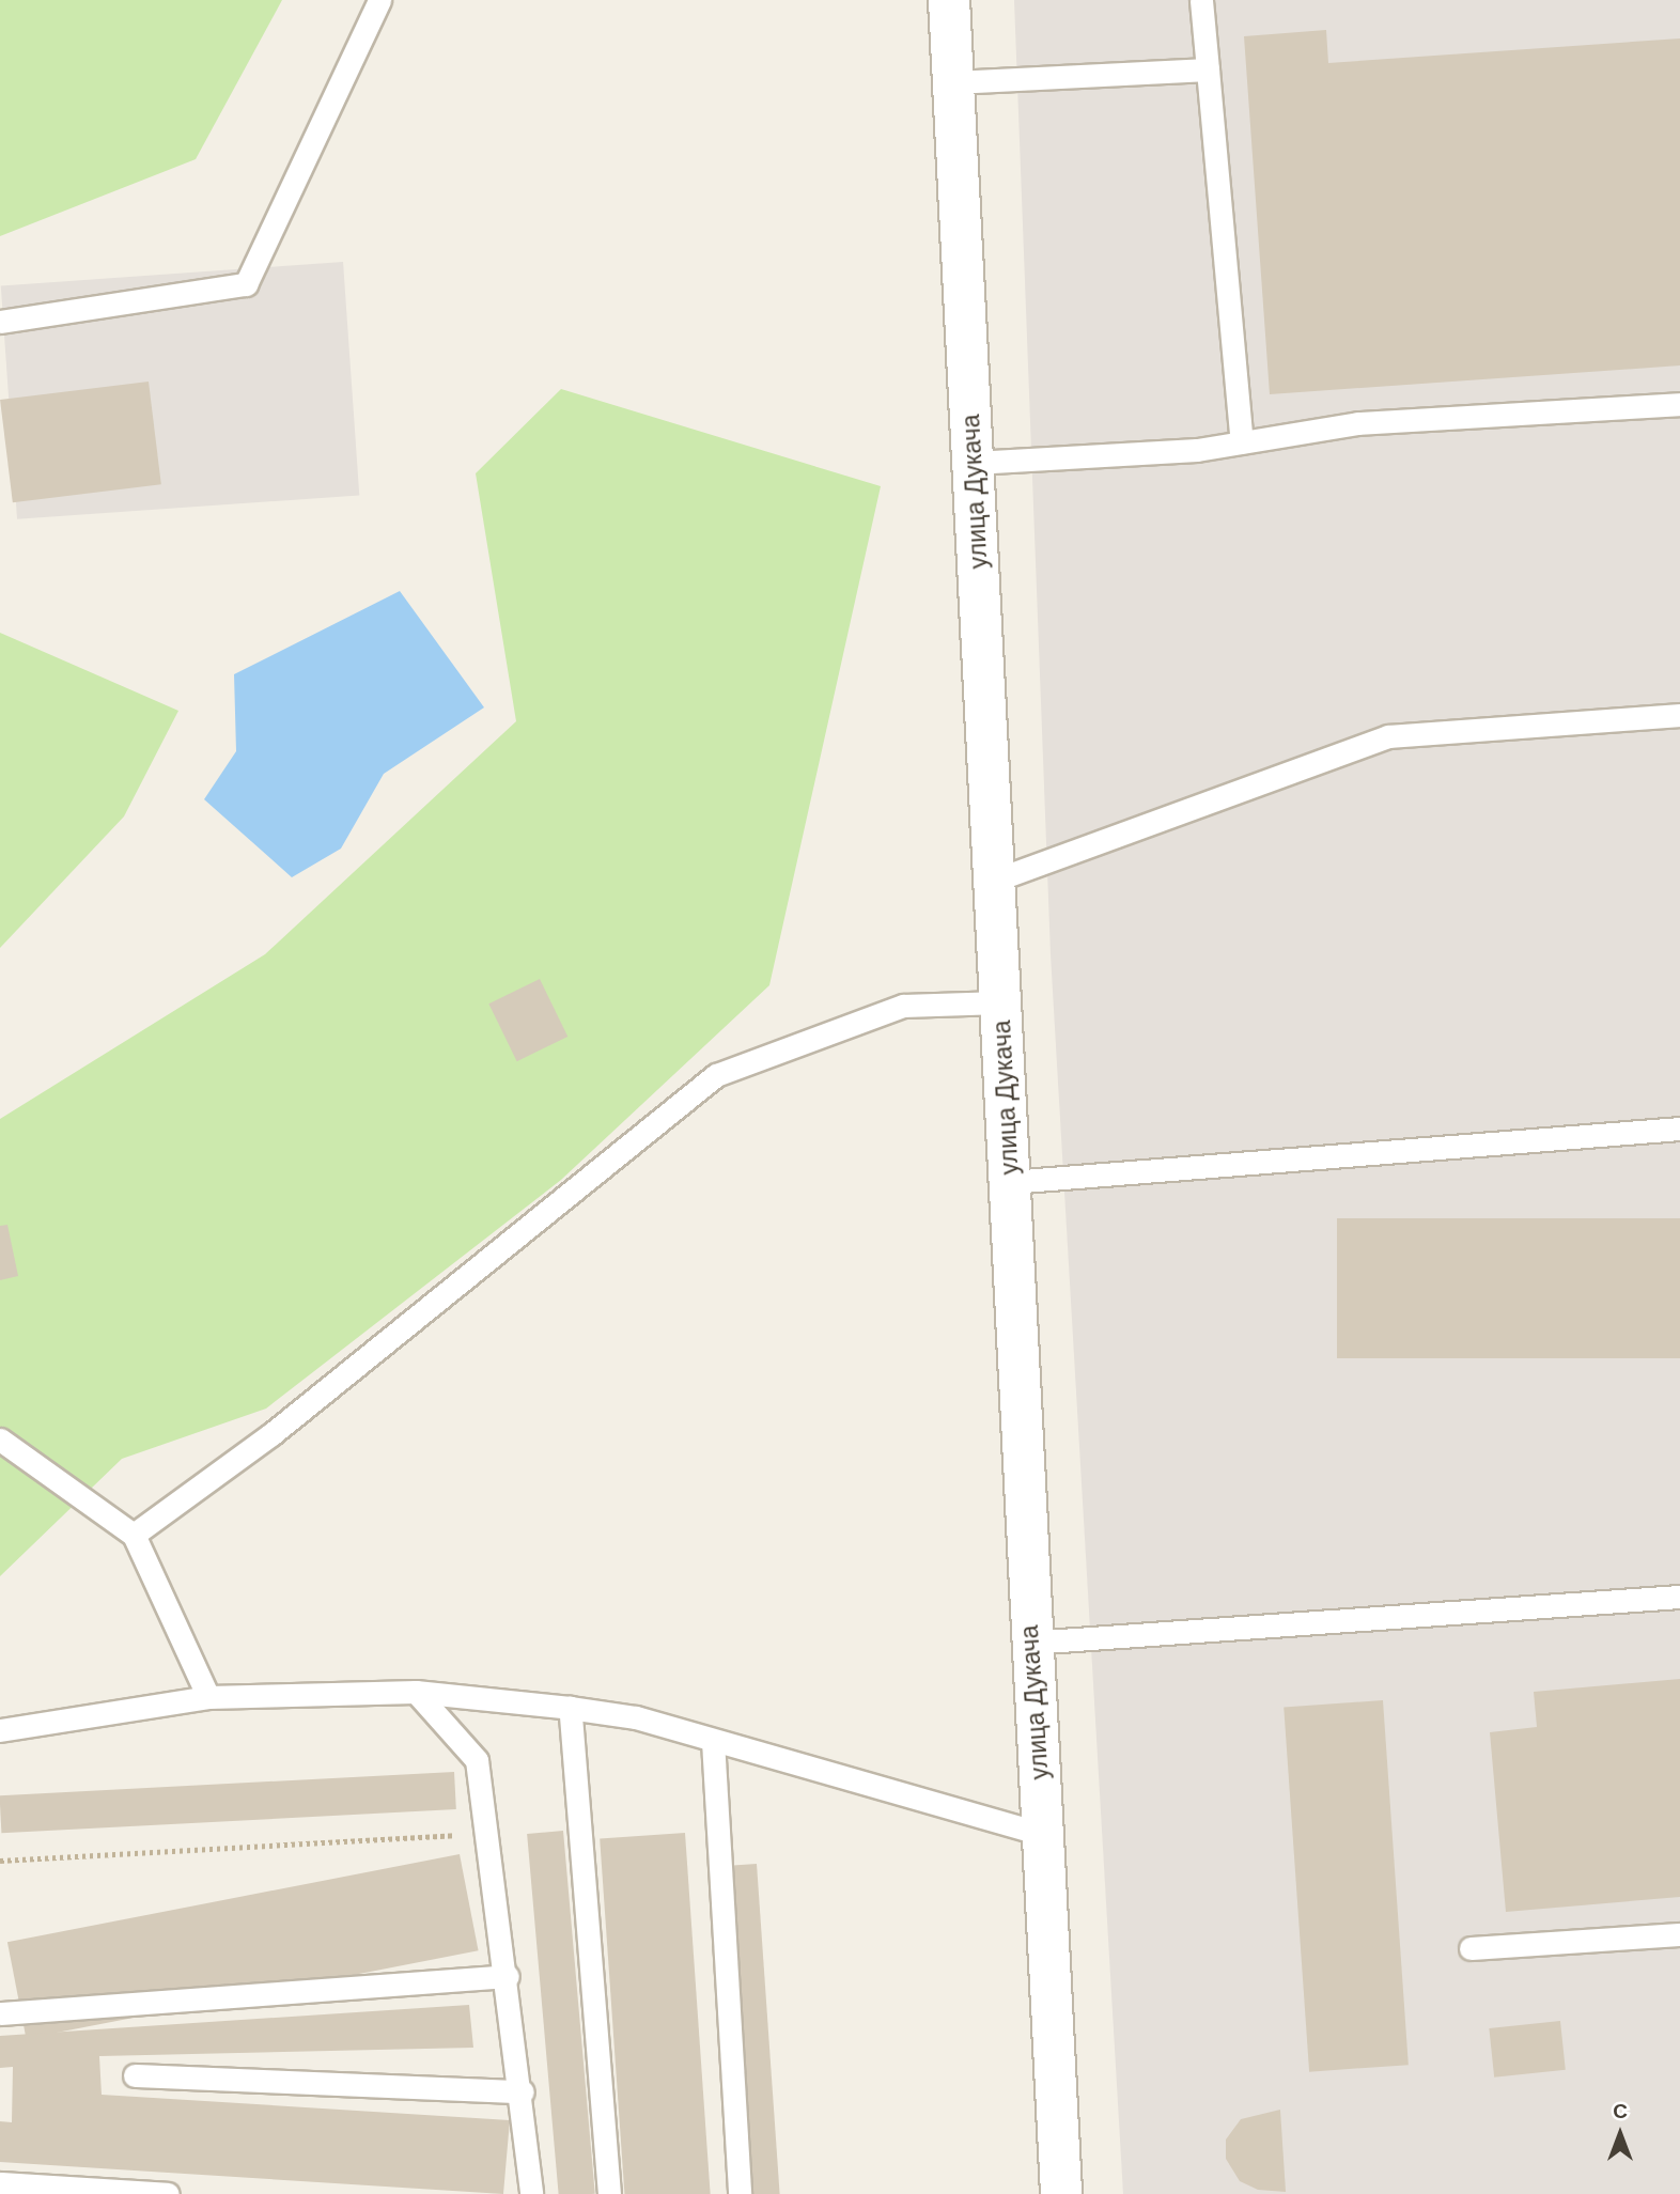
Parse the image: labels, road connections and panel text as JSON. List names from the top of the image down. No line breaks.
{"streets":{"street":["улица Дукача"]},"north":"top"}
